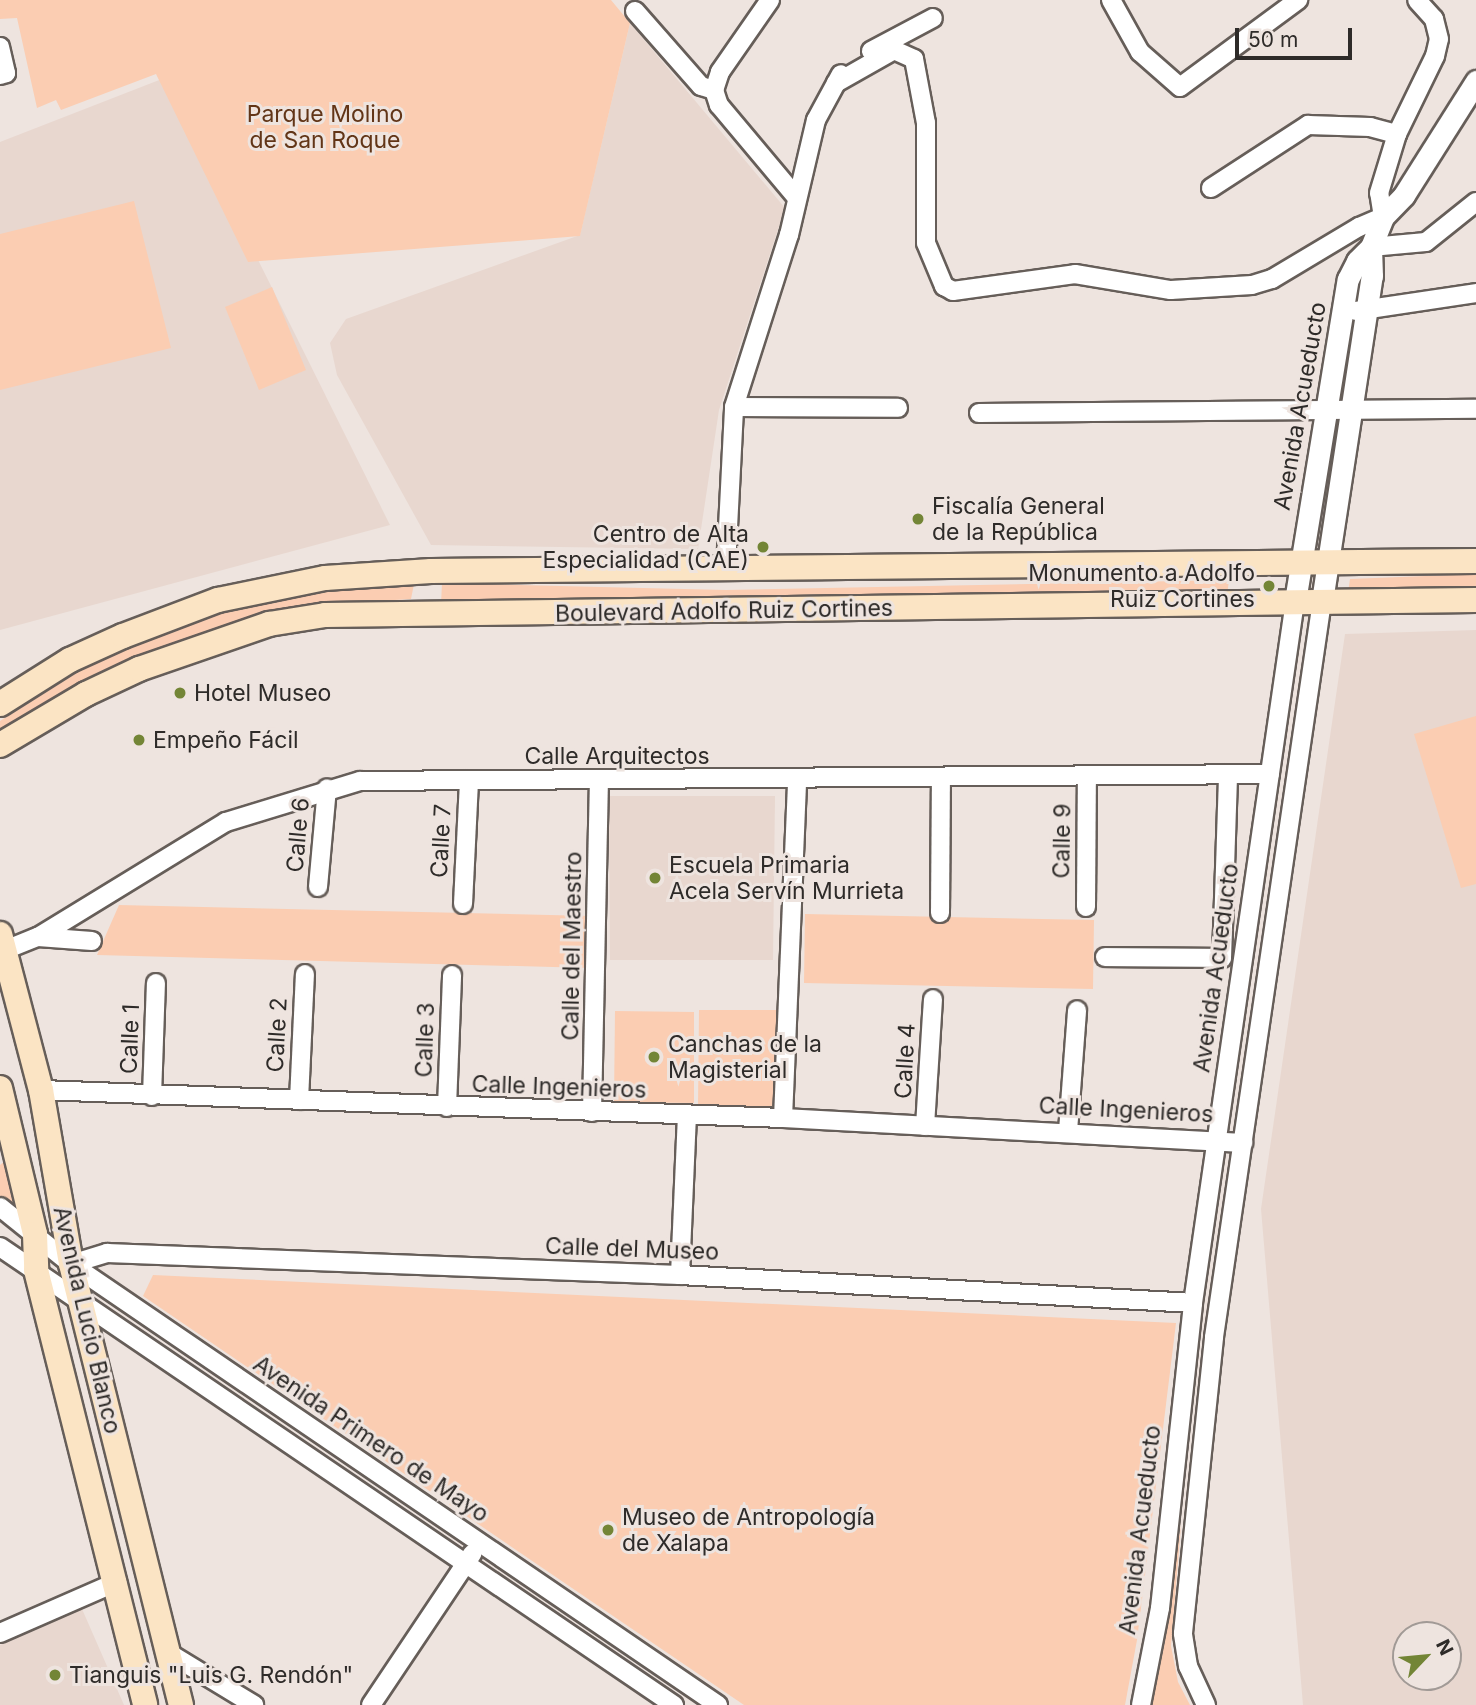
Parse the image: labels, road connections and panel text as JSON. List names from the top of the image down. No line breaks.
{"streets":{"main road":["Boulevard Adolfo Ruiz Cortines","Avenida Lucio Blanco"],"street":["Avenida Acueducto","Calle Arquitectos","Calle 6","Calle 7","Calle 9","Calle del Maestro","Calle 2","Calle 1","Calle 3","Calle 4","Calle Ingenieros","Calle del Museo","Avenida Primero de Mayo"]},"crossings":[["Avenida Acueducto","Boulevard Adolfo Ruiz Cortines"],["Avenida Acueducto","Calle Arquitectos"],["Avenida Acueducto","Calle Ingenieros"],["Avenida Acueducto","Calle del Museo"],["Calle Arquitectos","Calle 6"],["Calle Arquitectos","Calle 7"],["Calle Arquitectos","Calle 9"],["Calle Arquitectos","Calle del Maestro"],["Calle Arquitectos","Avenida Lucio Blanco"],["Calle del Maestro","Calle Ingenieros"],["Calle 2","Calle Ingenieros"],["Calle 1","Calle Ingenieros"],["Calle 3","Calle Ingenieros"],["Calle 4","Calle Ingenieros"],["Calle Ingenieros","Avenida Lucio Blanco"],["Calle del Museo","Avenida Lucio Blanco"],["Calle del Museo","Avenida Primero de Mayo"],["Avenida Lucio Blanco","Avenida Primero de Mayo"]],"parks":["Parque Molino de San Roque"],"places":["Fiscalía General de la República","Centro de Alta Especialidad (CAE)","Monumento a Adolfo Ruiz Cortines","Hotel Museo","Empeño Fácil","Escuela Primaria Acela Servín Murrieta","Canchas de la Magisterial","Museo de Antropología de Xalapa","Tianguis \"Luis G. Rendón\""],"scale_bar":"50 m","north":"top right"}
